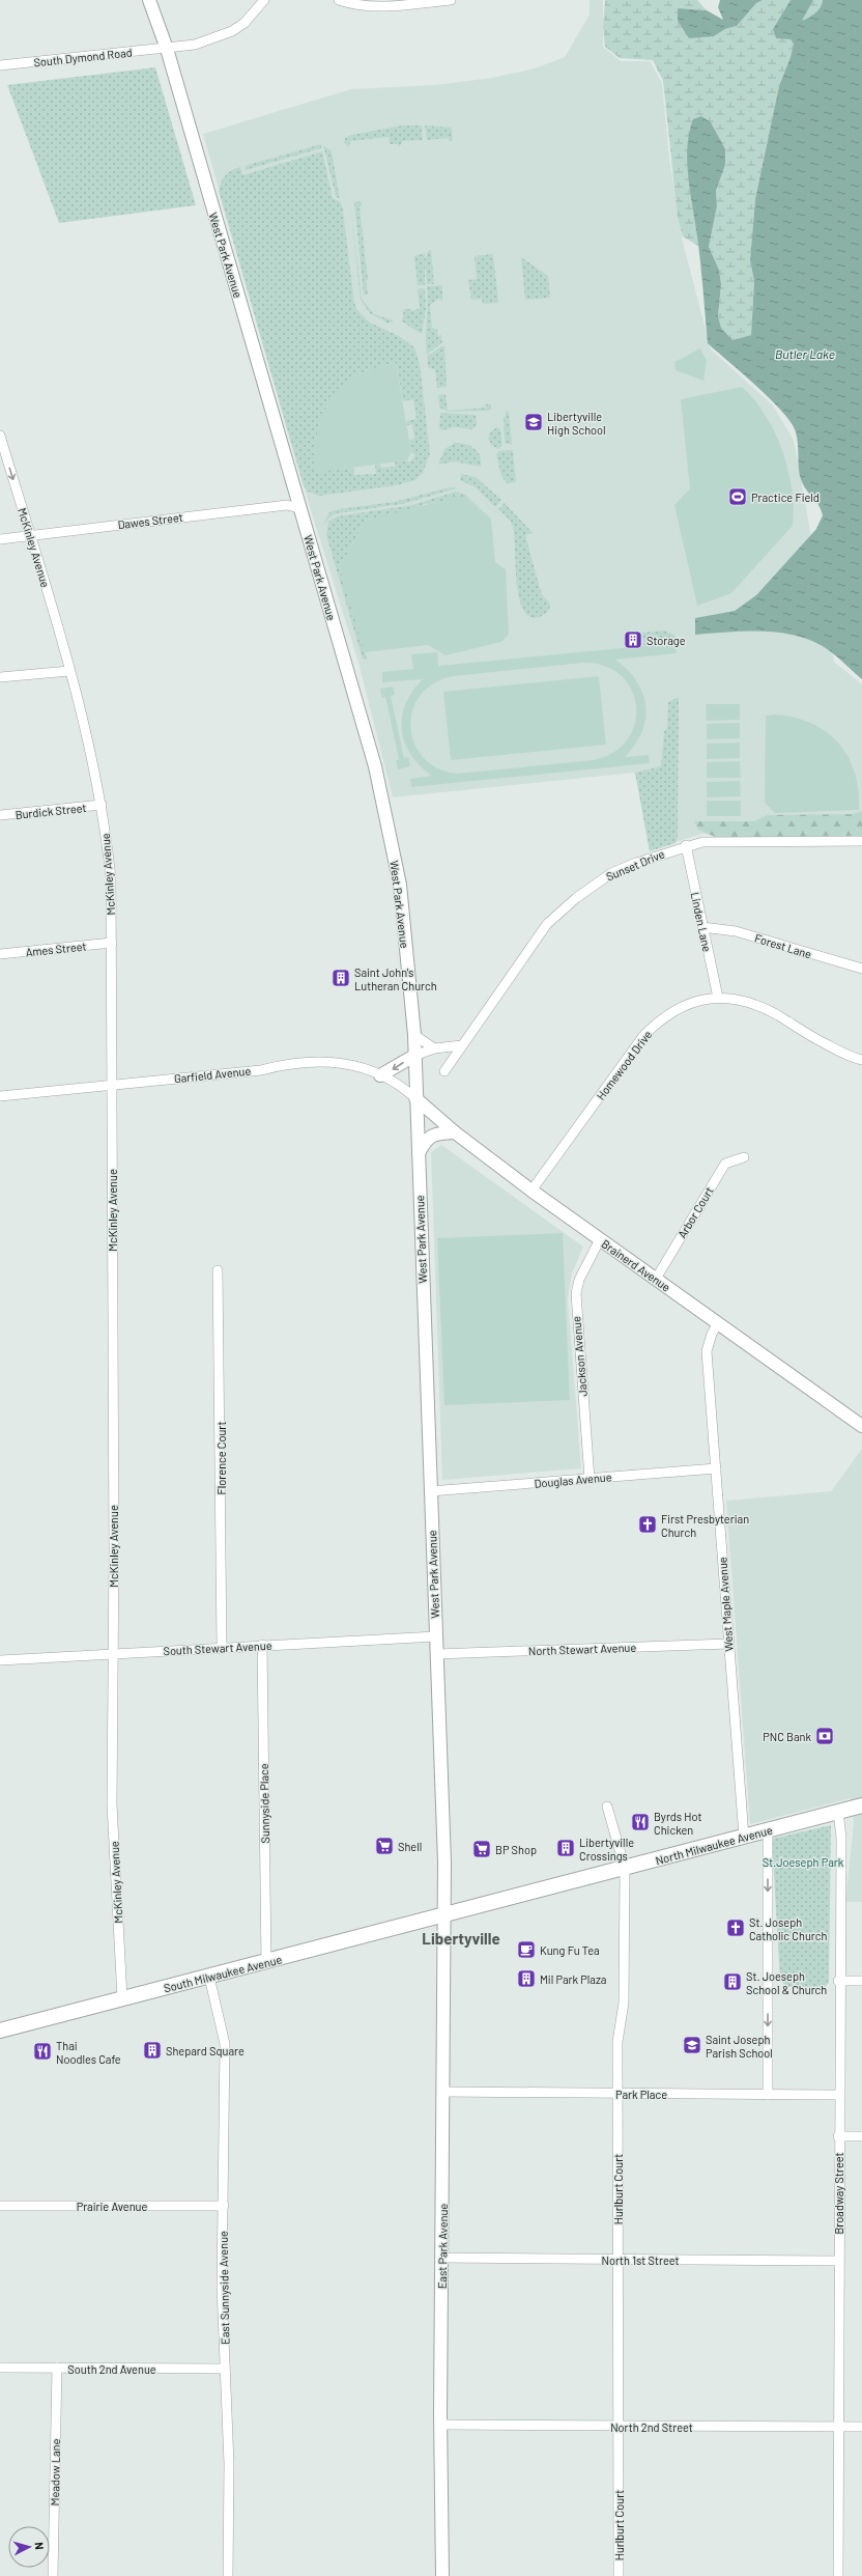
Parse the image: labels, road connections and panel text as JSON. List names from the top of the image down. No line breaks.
{"streets":{"main road":["West Park Avenue","Brainerd Avenue","North Milwaukee Avenue","South Milwaukee Avenue","East Park Avenue"],"street":["South Dymond Road","Dawes Street","McKinley Avenue","Burdick Street","Sunset Drive","Linden Lane","Forest Lane","Ames Street","Homewood Drive","Garfield Avenue","Arbor Court","Jackson Avenue","Florence Court","Douglas Avenue","West Maple Avenue","South Stewart Avenue","North Stewart Avenue","Sunnyside Place","Park Place","Hurlburt Court","Broadway Street","Prairie Avenue","North 1st Street","East Sunnyside Avenue","South 2nd Avenue","North 2nd Street","Meadow Lane"]},"crossings":[["South Dymond Road","West Park Avenue"],["West Park Avenue","Dawes Street"],["West Park Avenue","Garfield Avenue"],["West Park Avenue","Brainerd Avenue"],["West Park Avenue","Douglas Avenue"],["West Park Avenue","South Stewart Avenue"],["West Park Avenue","North Stewart Avenue"],["West Park Avenue","North Milwaukee Avenue"],["West Park Avenue","South Milwaukee Avenue"],["West Park Avenue","East Park Avenue"],["Dawes Street","McKinley Avenue"],["McKinley Avenue","Burdick Street"],["McKinley Avenue","Ames Street"],["McKinley Avenue","Garfield Avenue"],["McKinley Avenue","South Stewart Avenue"],["McKinley Avenue","South Milwaukee Avenue"],["Sunset Drive","Linden Lane"],["Linden Lane","Forest Lane"],["Linden Lane","Homewood Drive"],["Homewood Drive","Brainerd Avenue"],["Garfield Avenue","Brainerd Avenue"],["Arbor Court","Brainerd Avenue"],["Brainerd Avenue","Jackson Avenue"],["Brainerd Avenue","West Maple Avenue"],["Jackson Avenue","Douglas Avenue"],["Florence Court","South Stewart Avenue"],["Douglas Avenue","West Maple Avenue"],["West Maple Avenue","North Stewart Avenue"],["West Maple Avenue","North Milwaukee Avenue"],["South Stewart Avenue","Sunnyside Place"],["Sunnyside Place","South Milwaukee Avenue"],["North Milwaukee Avenue","South Milwaukee Avenue"],["North Milwaukee Avenue","Hurlburt Court"],["North Milwaukee Avenue","Broadway Street"],["North Milwaukee Avenue","East Park Avenue"],["South Milwaukee Avenue","East Park Avenue"],["South Milwaukee Avenue","East Sunnyside Avenue"],["Park Place","Hurlburt Court"],["Park Place","Broadway Street"],["Park Place","East Park Avenue"],["Hurlburt Court","North 1st Street"],["Hurlburt Court","North 2nd Street"],["Broadway Street","North 1st Street"],["Broadway Street","North 2nd Street"],["Prairie Avenue","East Sunnyside Avenue"],["East Park Avenue","North 1st Street"],["East Park Avenue","North 2nd Street"],["East Sunnyside Avenue","South 2nd Avenue"],["South 2nd Avenue","Meadow Lane"]],"districts":["Libertyville"],"water":["Butler Lake"],"parks":["St.Joeseph Park"],"places":{"school or university":["Libertyville High School","Saint Joseph Parish School"],"sports":["Practice Field"],"building":["Storage","Saint John's Lutheran Church","Libertyville Crossings","Mil Park Plaza","St. Joeseph School & Church","Shepard Square"],"church":["First Presbyterian Church","St. Joseph Catholic Church"],"bank":["PNC Bank"],"restaurant":["Byrds Hot Chicken","Thai Noodles Cafe"],"supermarket":["Shell","BP Shop"],"cafe":["Kung Fu Tea"]},"north":"right"}
